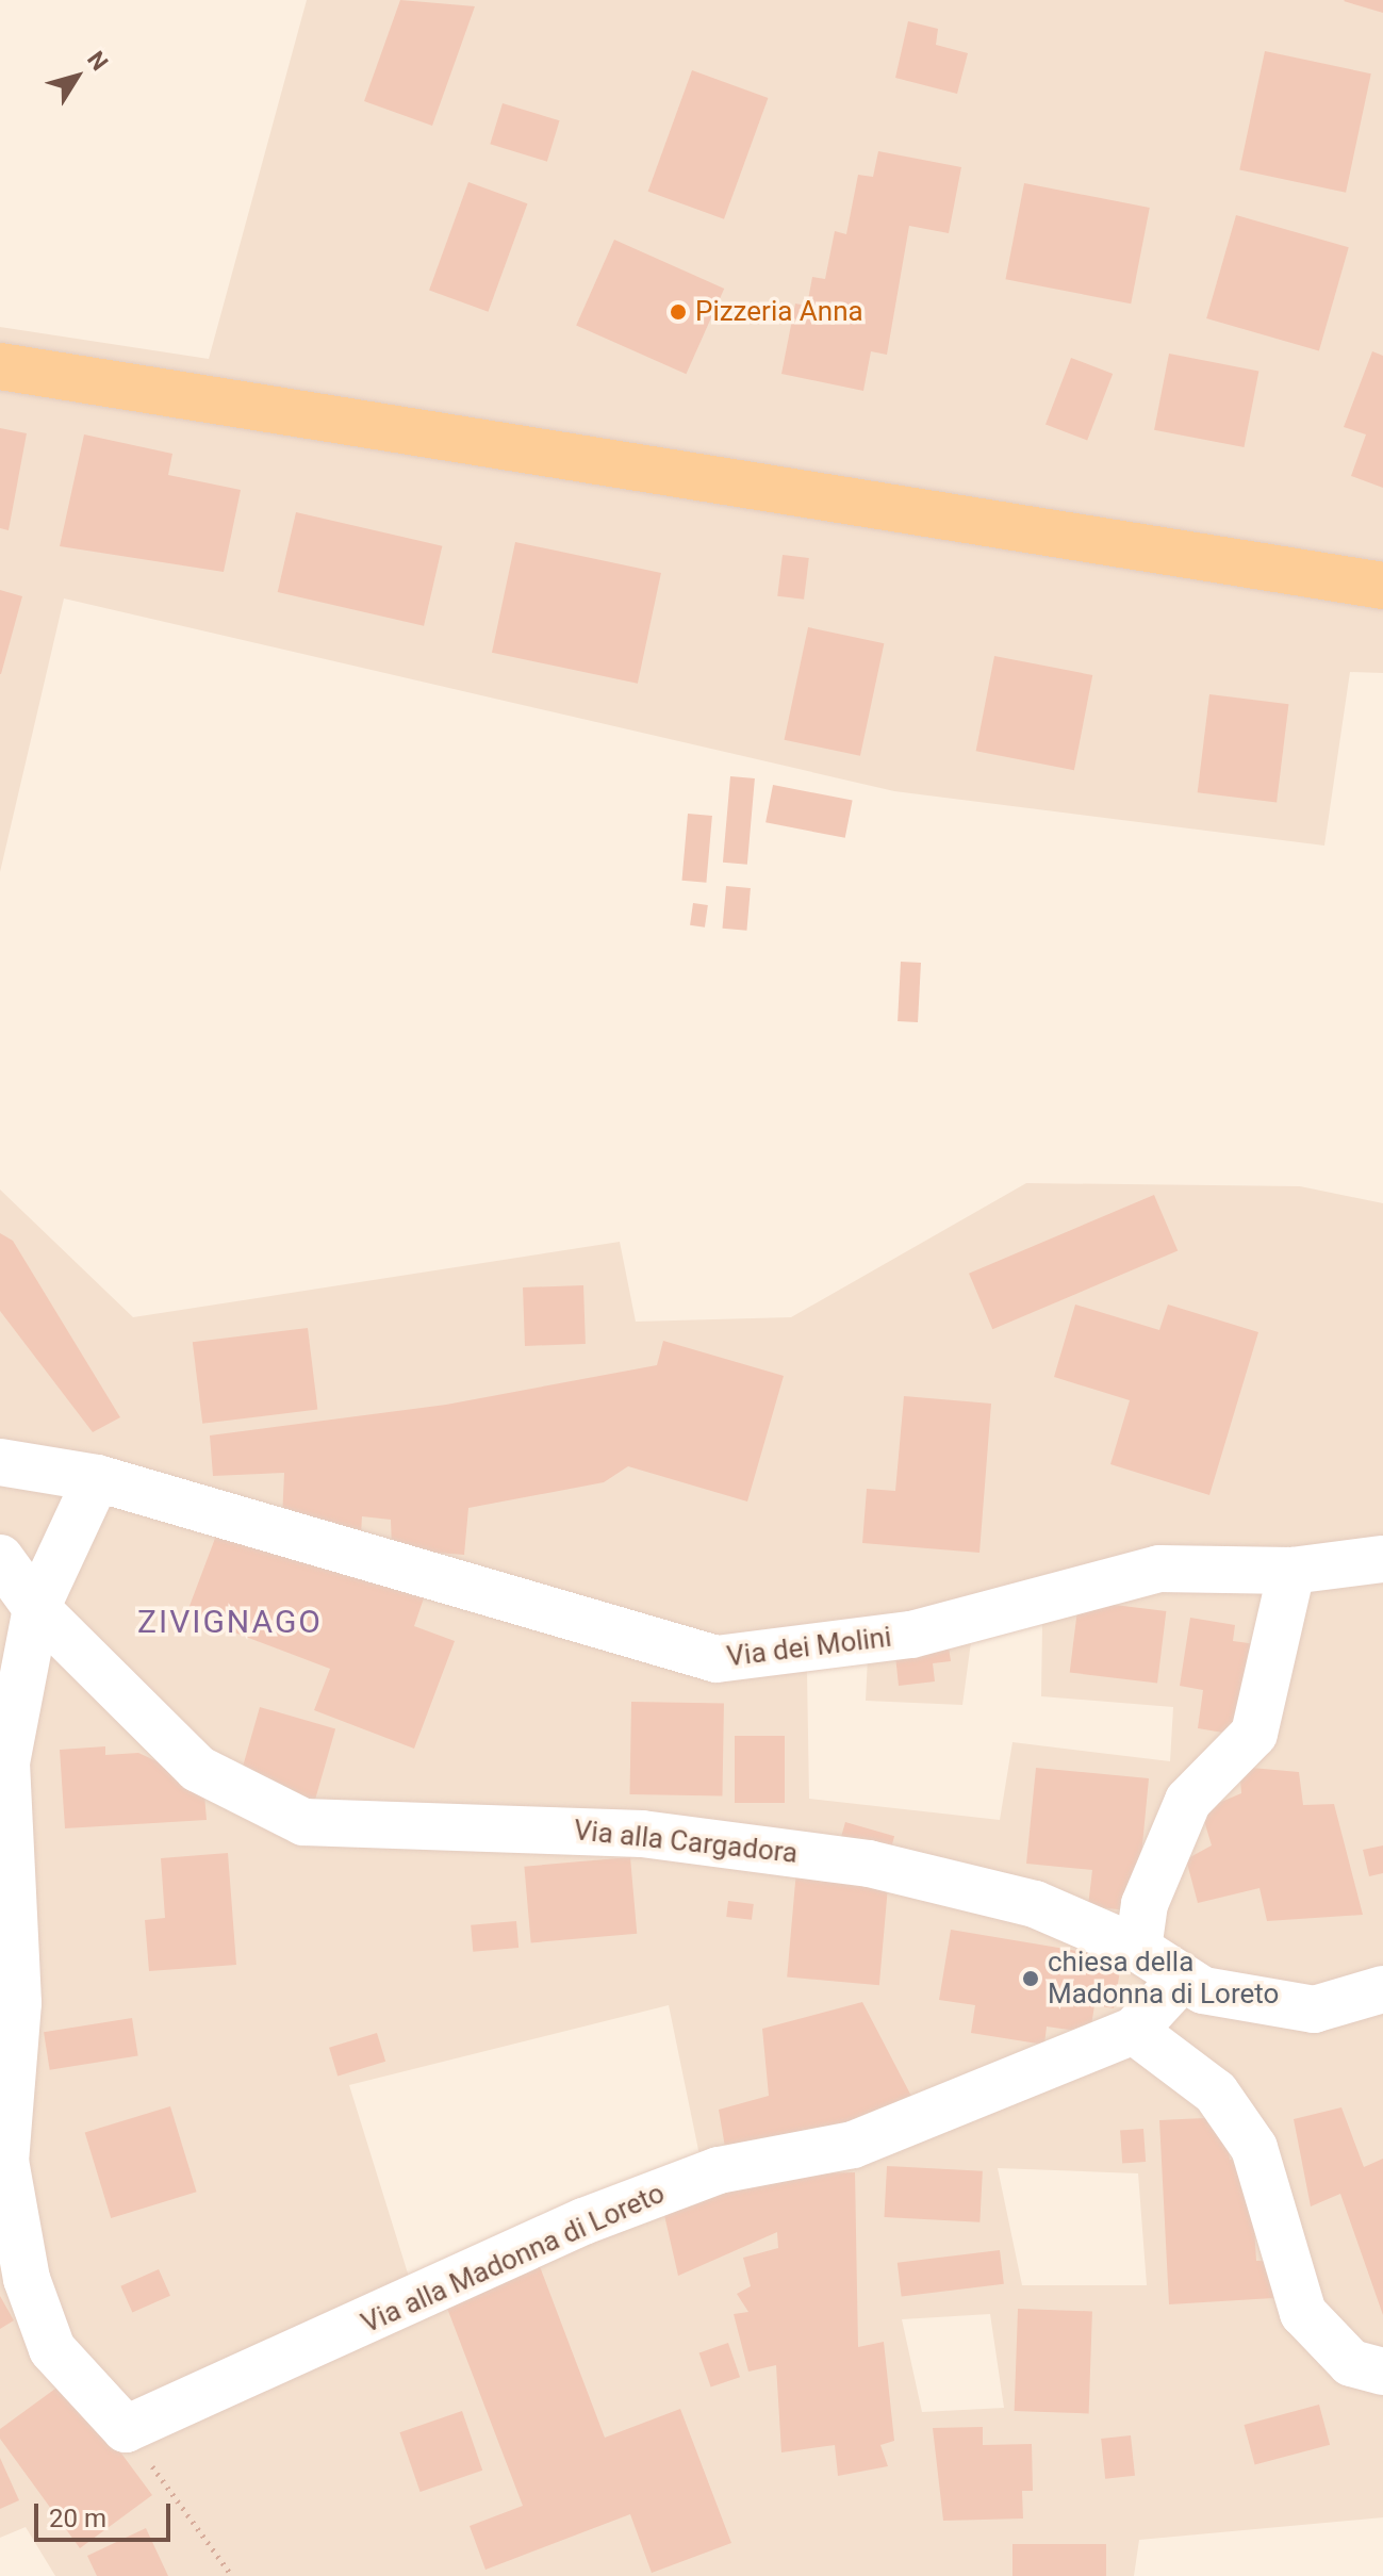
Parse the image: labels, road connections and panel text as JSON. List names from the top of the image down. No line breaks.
{"streets":{"street":["Via dei Molini","Via alla Cargadora","Via alla Madonna di Loreto"]},"crossings":[["Via alla Cargadora","Via alla Madonna di Loreto"]],"districts":["ZIVIGNAGO"],"places":["Pizzeria Anna","chiesa della Madonna di Loreto"],"scale_bar":"20 m","north":"top right"}
